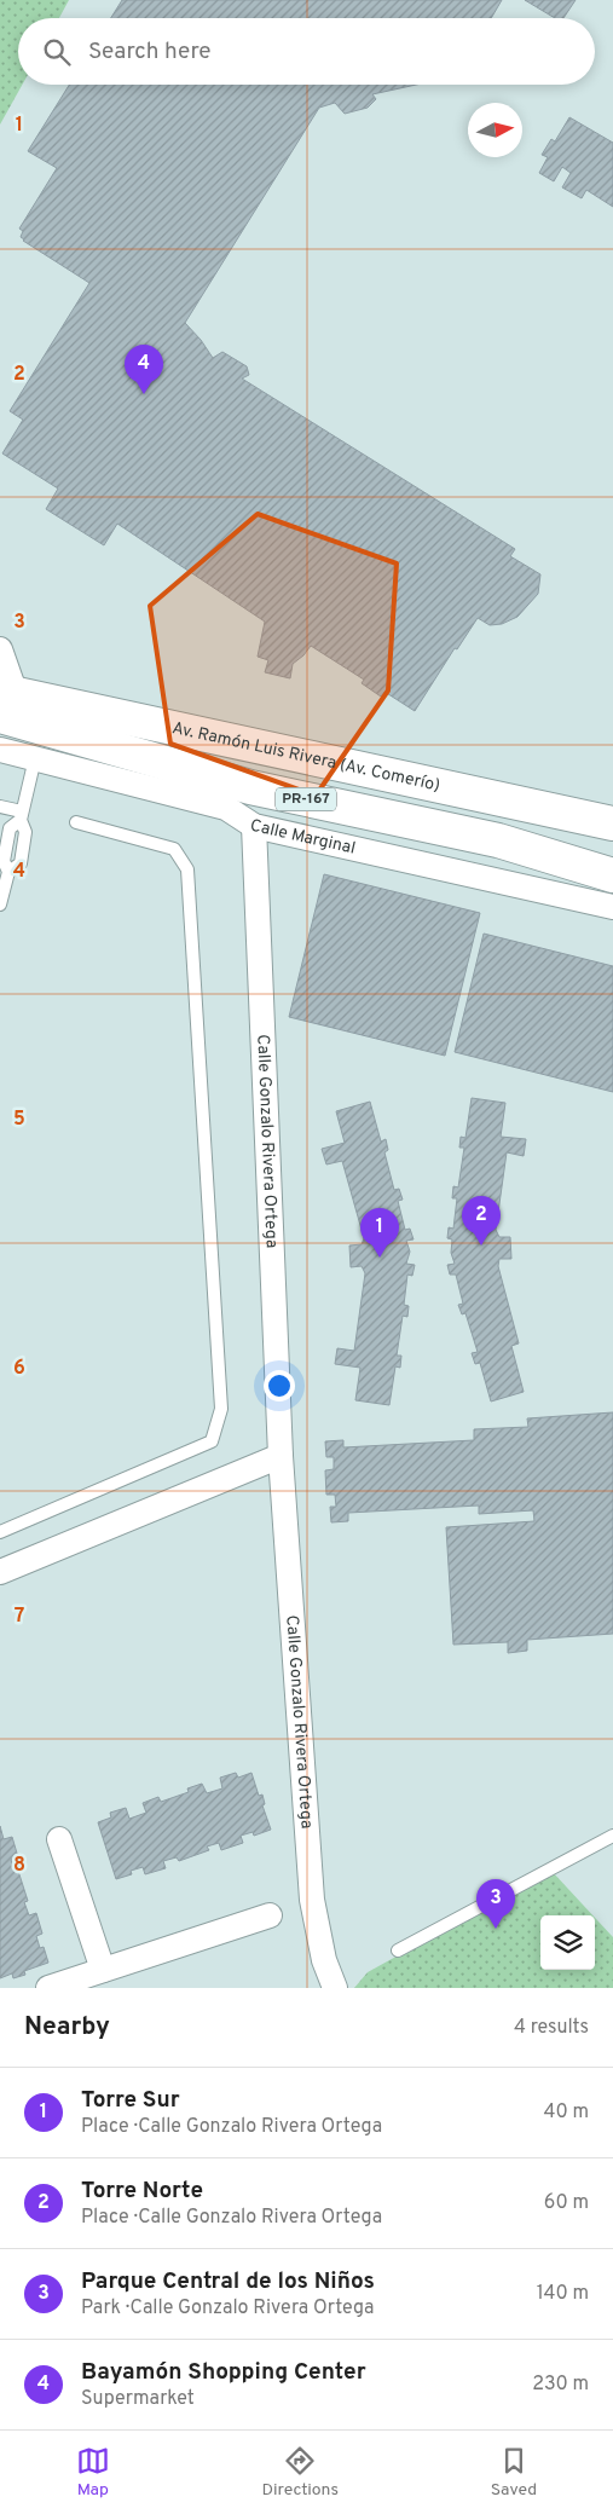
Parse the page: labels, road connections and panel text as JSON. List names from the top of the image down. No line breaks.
{"streets":{"main road":["Av. Ramón Luis Rivera (Av. Comerío)","PR-167"],"street":["Calle Marginal","Calle Gonzalo Rivera Ortega"]},"crossings":[["Calle Marginal","Calle Gonzalo Rivera Ortega"]],"north":"right","page":{"search":"Search here","pins":["4","2","1","3"],"heading":["Nearby","4 results"],"list":[{"mark":"1","name":"Torre Sur","note":"Place · Calle Gonzalo Rivera Ortega","value":"40 m"},{"mark":"2","name":"Torre Norte","note":"Place · Calle Gonzalo Rivera Ortega","value":"60 m"},{"mark":"3","name":"Parque Central de los Niños","note":"Park · Calle Gonzalo Rivera Ortega","value":"140 m"},{"mark":"4","name":"Bayamón Shopping Center","note":"Supermarket","value":"230 m"}],"nav":["Map","Directions","Saved"]},"grid":{"rows":["1","2","3","4","5","6","7","8"]}}
